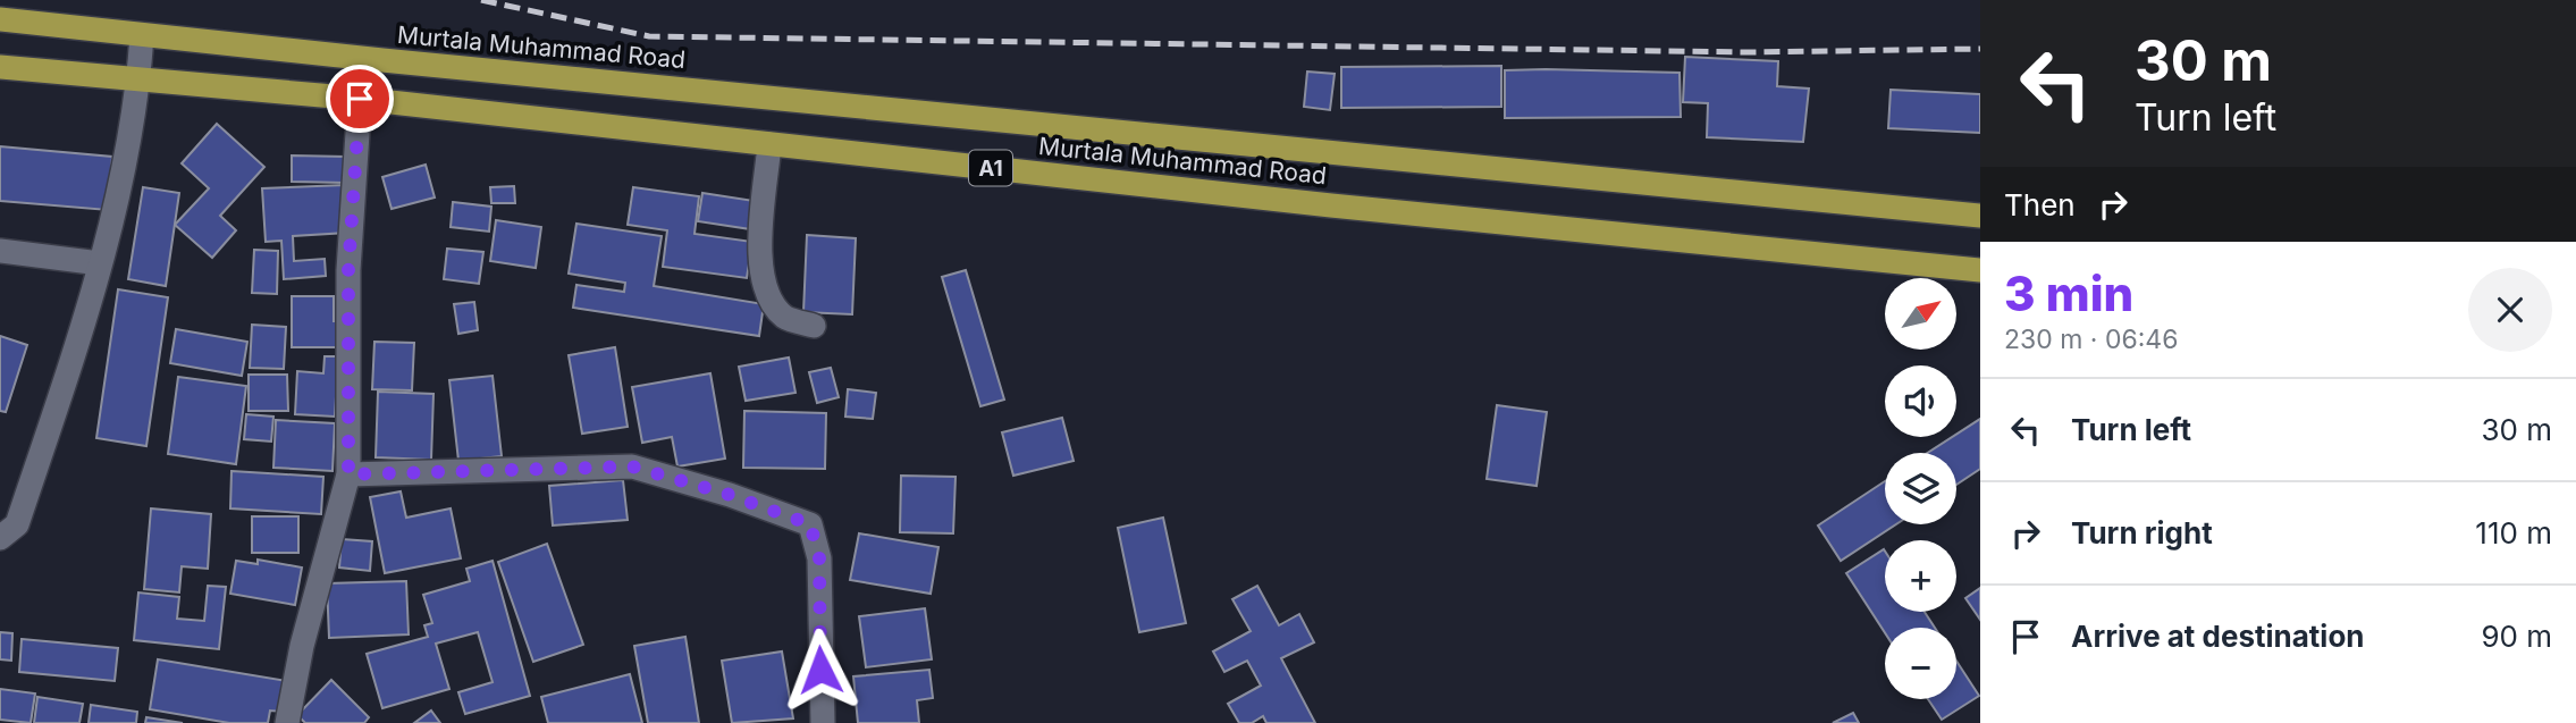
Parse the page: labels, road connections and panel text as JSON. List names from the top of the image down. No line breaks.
{"streets":{"highway":["Murtala Muhammad Road","A1"]},"north":"top right","page":{"turn":["30 m","Turn left"],"then":"Then","heading":["3 min","230 m · 06:46"],"map_buttons":["+","−"],"list":[{"name":"Turn left","value":"30 m"},{"name":"Turn right","value":"110 m"},{"name":"Arrive at destination","value":"90 m"}]}}
